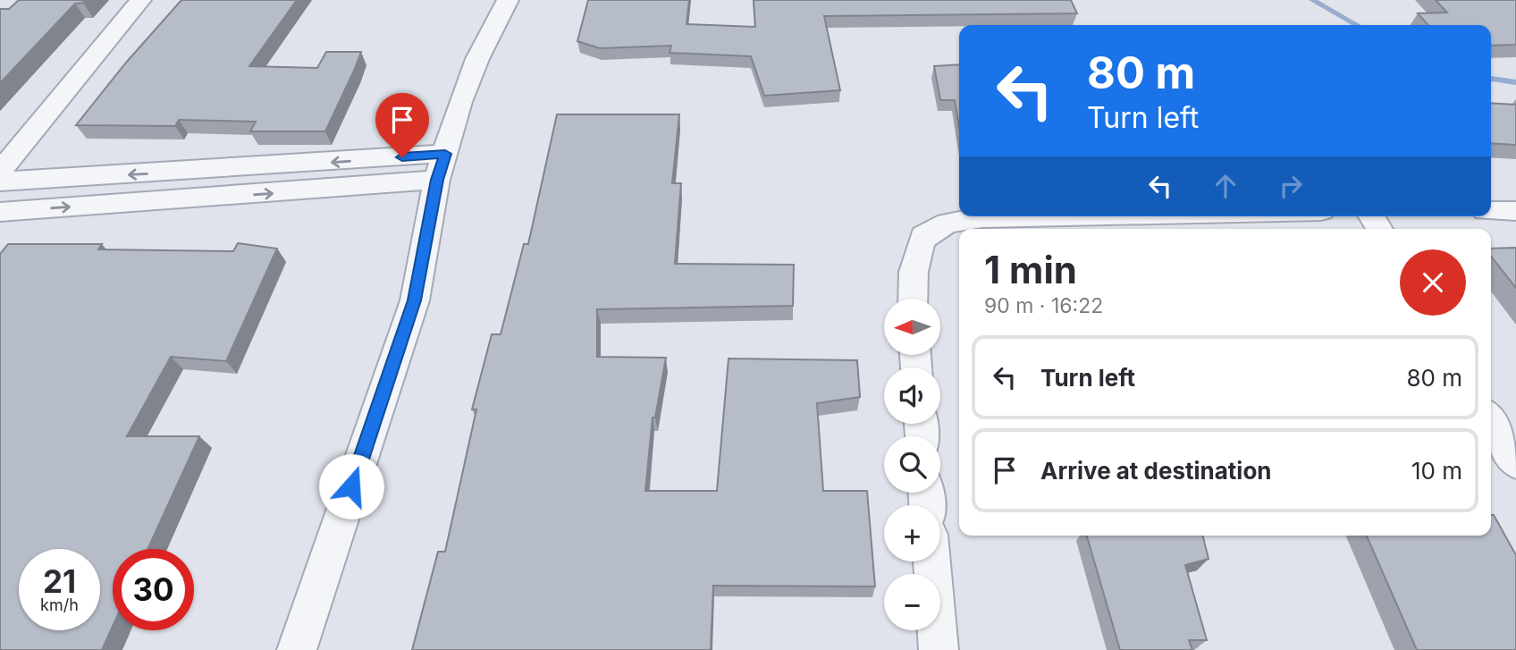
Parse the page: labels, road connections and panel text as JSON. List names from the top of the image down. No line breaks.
{"north":"left","page":{"turn":["80 m","Turn left"],"heading":["1 min","90 m · 16:22"],"map_buttons":["+","−"],"list":[{"name":"Turn left","value":"80 m"},{"name":"Arrive at destination","value":"10 m"}],"speed":"21 km/h","limit":"30"}}
